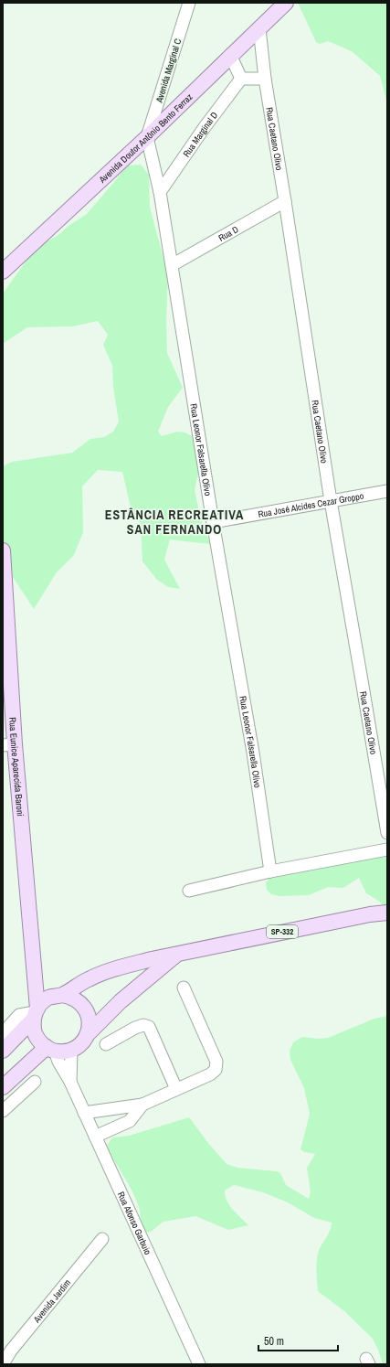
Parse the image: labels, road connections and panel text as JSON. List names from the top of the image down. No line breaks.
{"streets":{"main road":["Avenida Doutor Antônio Bento Ferraz","Rua Eunice Aparecida Baroni","SP-332"],"street":["Avenida Marginal C","Rua Marginal D","Rua Caetano Olivo","Rua D","Rua Leonor Falsarella Olivo","Rua José Alcides Cezar Groppo","Rua Afonso Garbuio","Avenida Jardim"]},"crossings":[["Avenida Marginal C","Avenida Doutor Antônio Bento Ferraz"],["Avenida Marginal C","Rua Leonor Falsarella Olivo"],["Rua Marginal D","Rua Leonor Falsarella Olivo"],["Avenida Doutor Antônio Bento Ferraz","Rua Caetano Olivo"],["Avenida Doutor Antônio Bento Ferraz","Rua Leonor Falsarella Olivo"],["Rua Caetano Olivo","Rua D"],["Rua Caetano Olivo","Rua José Alcides Cezar Groppo"],["Rua D","Rua Leonor Falsarella Olivo"],["Rua Leonor Falsarella Olivo","Rua José Alcides Cezar Groppo"],["Rua Eunice Aparecida Baroni","SP-332"],["Rua Eunice Aparecida Baroni","Rua Afonso Garbuio"],["SP-332","Rua Afonso Garbuio"]],"districts":["ESTÂNCIA RECREATIVA SAN FERNANDO"],"scale_bar":"50 m"}
